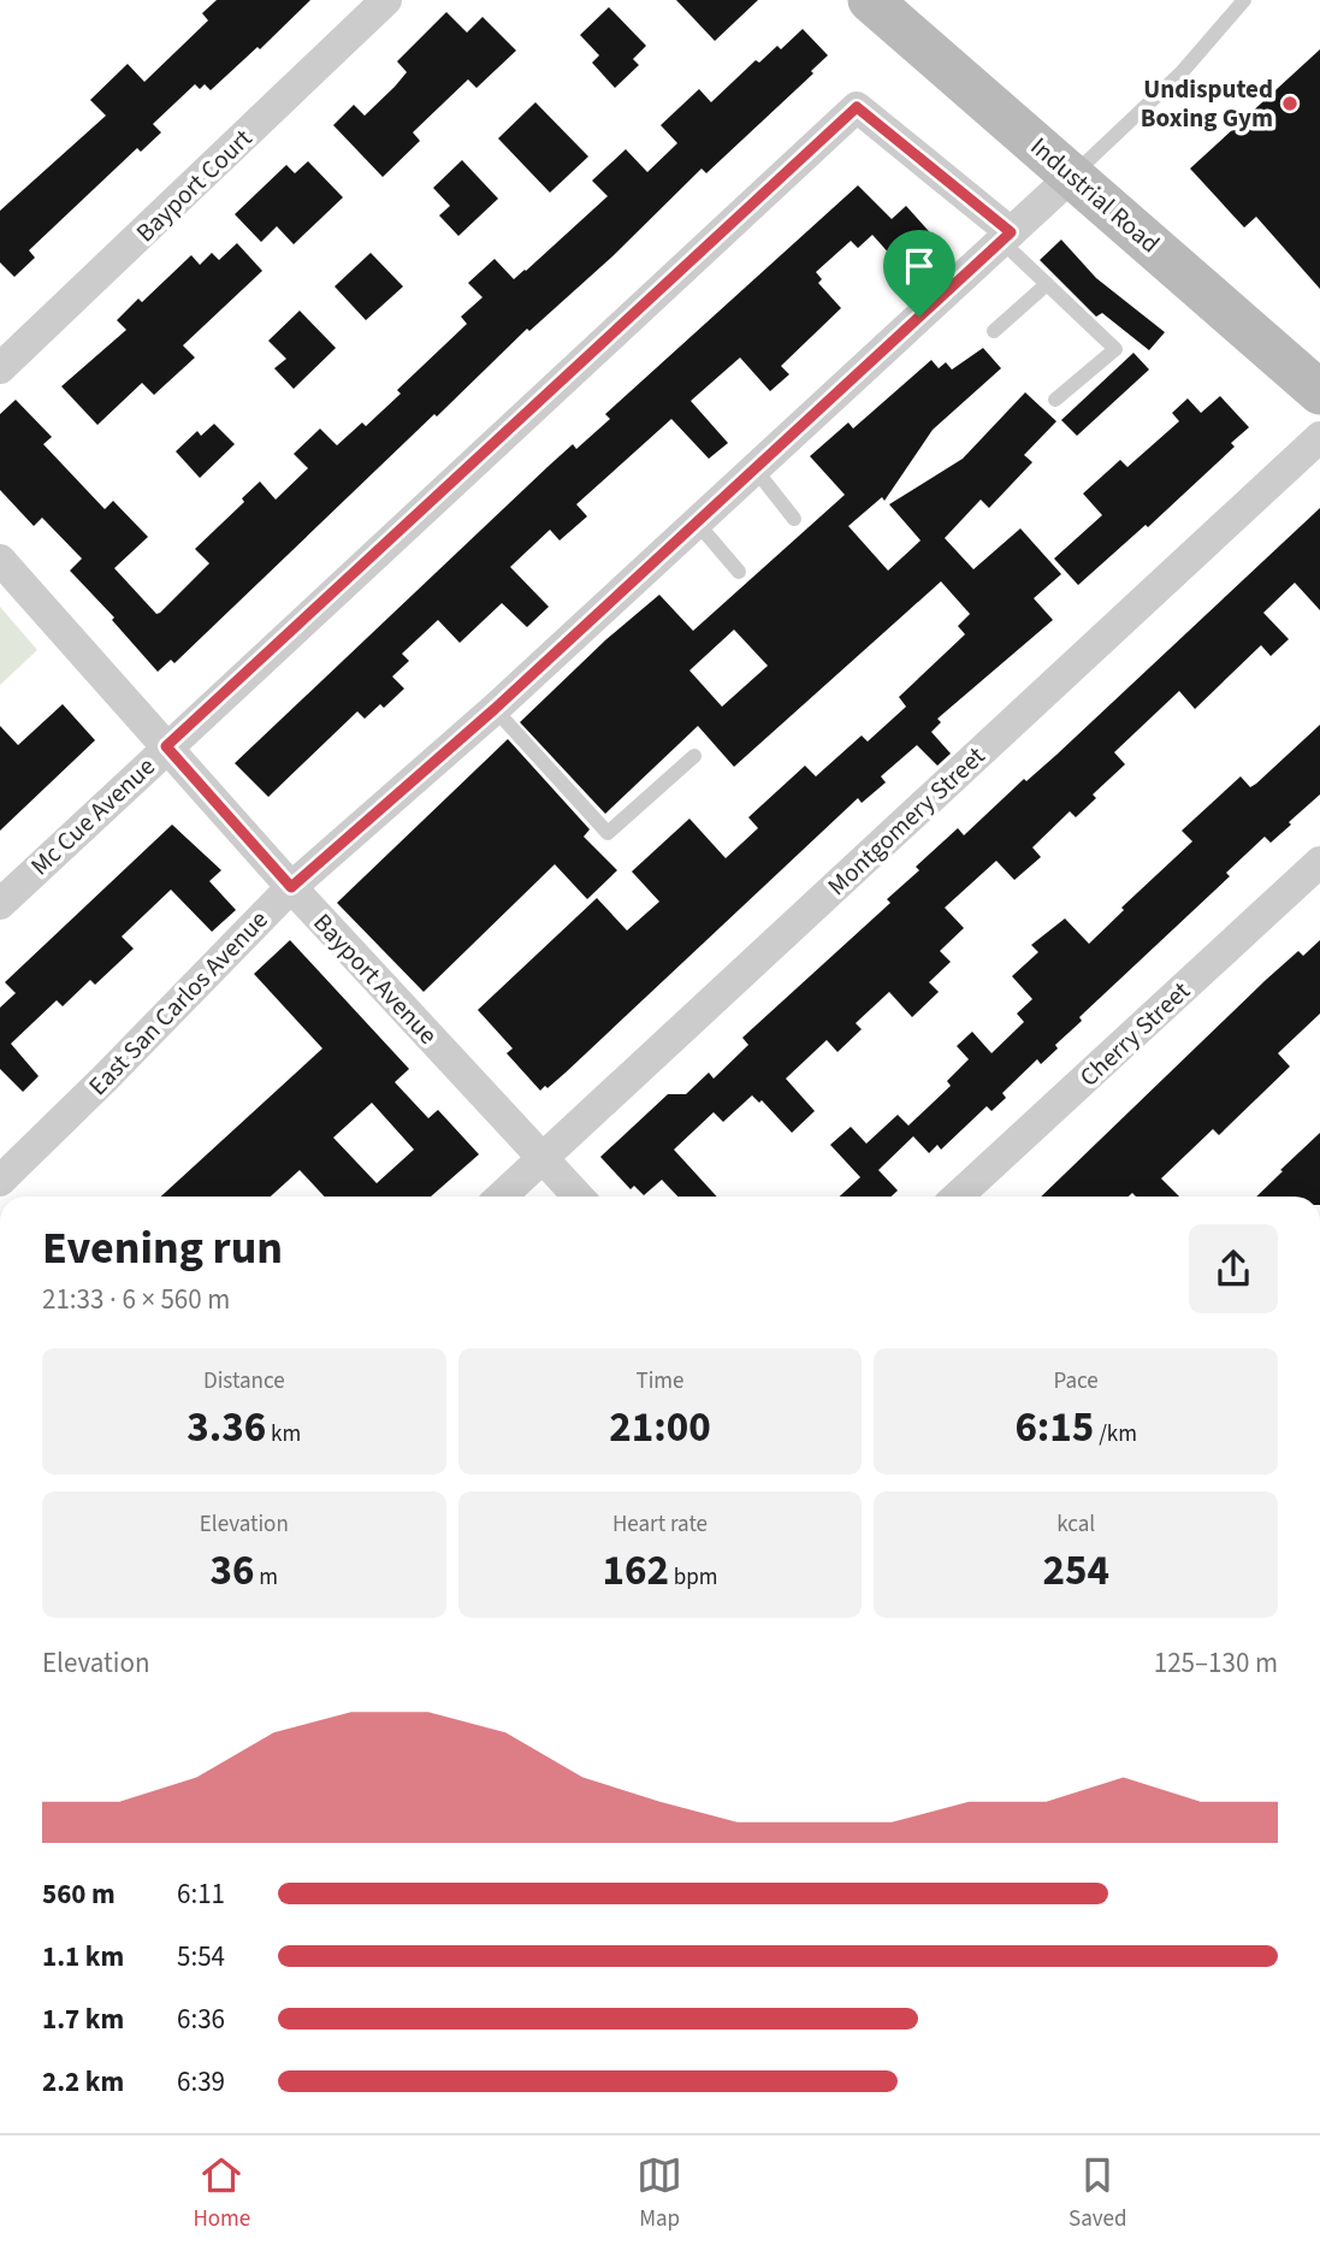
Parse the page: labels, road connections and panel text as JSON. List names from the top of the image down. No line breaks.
{"streets":{"main road":["Industrial Road"],"street":["Bayport Court","Mc Cue Avenue","Montgomery Street","Bayport Avenue","East San Carlos Avenue","Cherry Street"]},"crossings":[["Industrial Road","East San Carlos Avenue"],["Mc Cue Avenue","Bayport Avenue"],["Mc Cue Avenue","East San Carlos Avenue"],["Montgomery Street","Bayport Avenue"],["Bayport Avenue","East San Carlos Avenue"]],"places":["Undisputed Boxing Gym"],"page":{"heading":["Evening run","21:33 · 6 × 560 m"],"stats":[["Distance","3.36 km"],["Time","21:00"],["Pace","6:15 /km"],["Elevation","36 m"],["Heart rate","162 bpm"],["kcal","254"]],"chart":["Elevation","125–130 m"],"list":[{"name":"560 m","note":"6:11"},{"name":"1.1 km","note":"5:54"},{"name":"1.7 km","note":"6:36"},{"name":"2.2 km","note":"6:39"}],"tabs":["Home","Map","Saved"]}}
